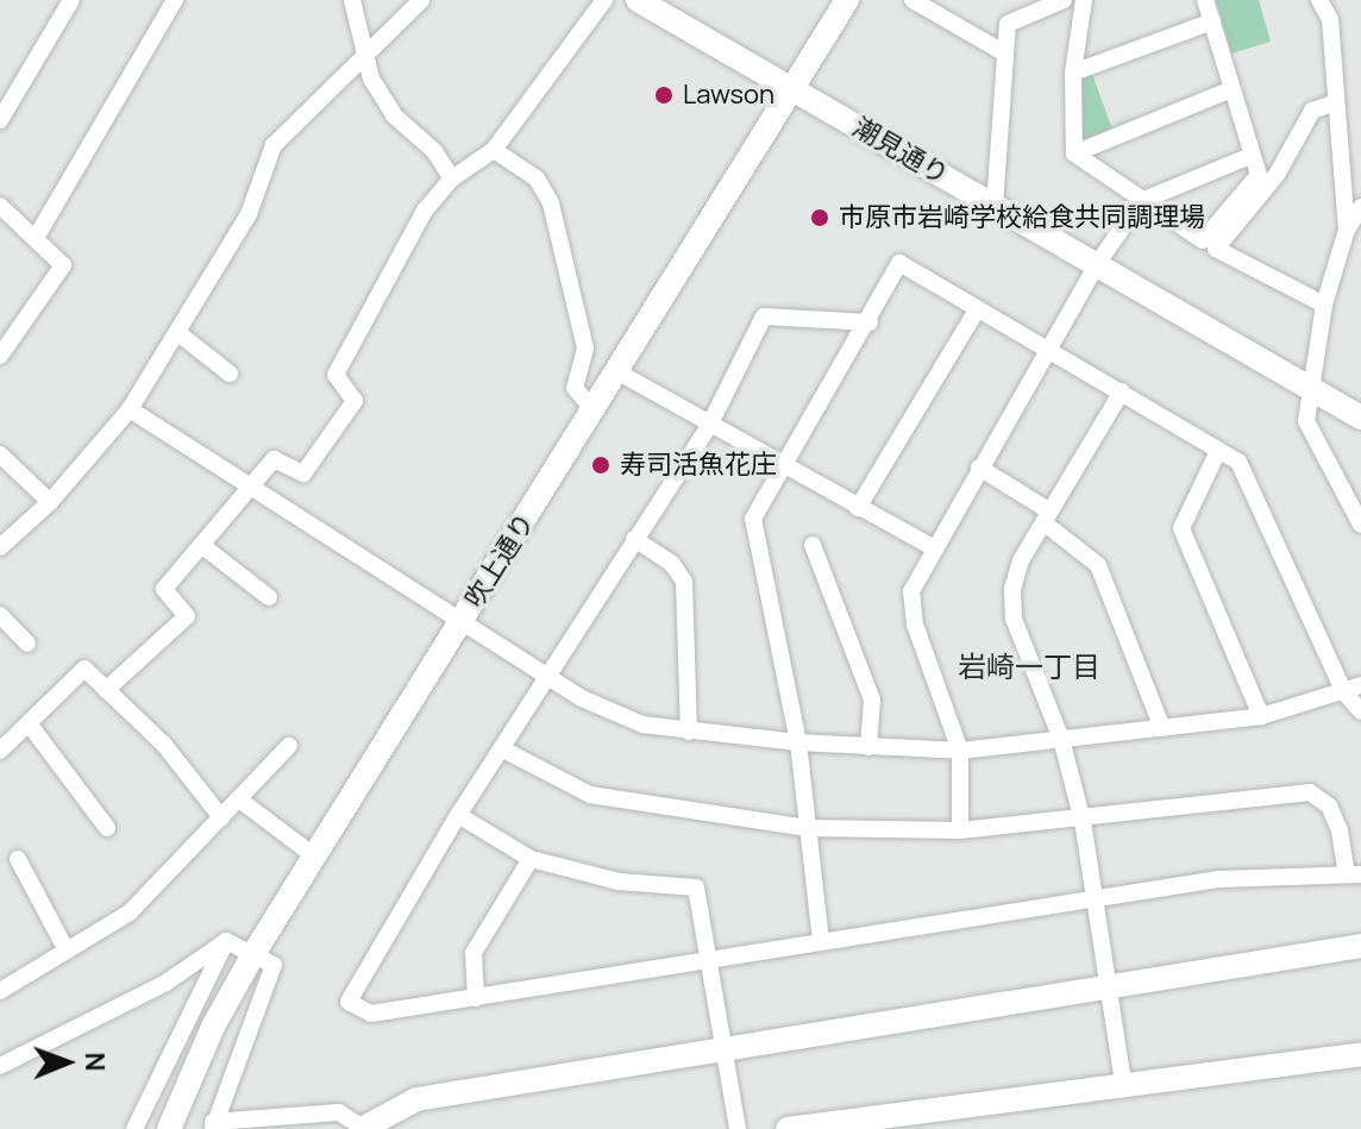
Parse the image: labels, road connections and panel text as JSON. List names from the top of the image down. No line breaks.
{"streets":{"street":["潮見通り","吹上通り"]},"crossings":[["潮見通り","吹上通り"]],"districts":["岩崎一丁目"],"places":["Lawson","市原市岩崎学校給食共同調理場","寿司活魚花庄"],"north":"right"}
